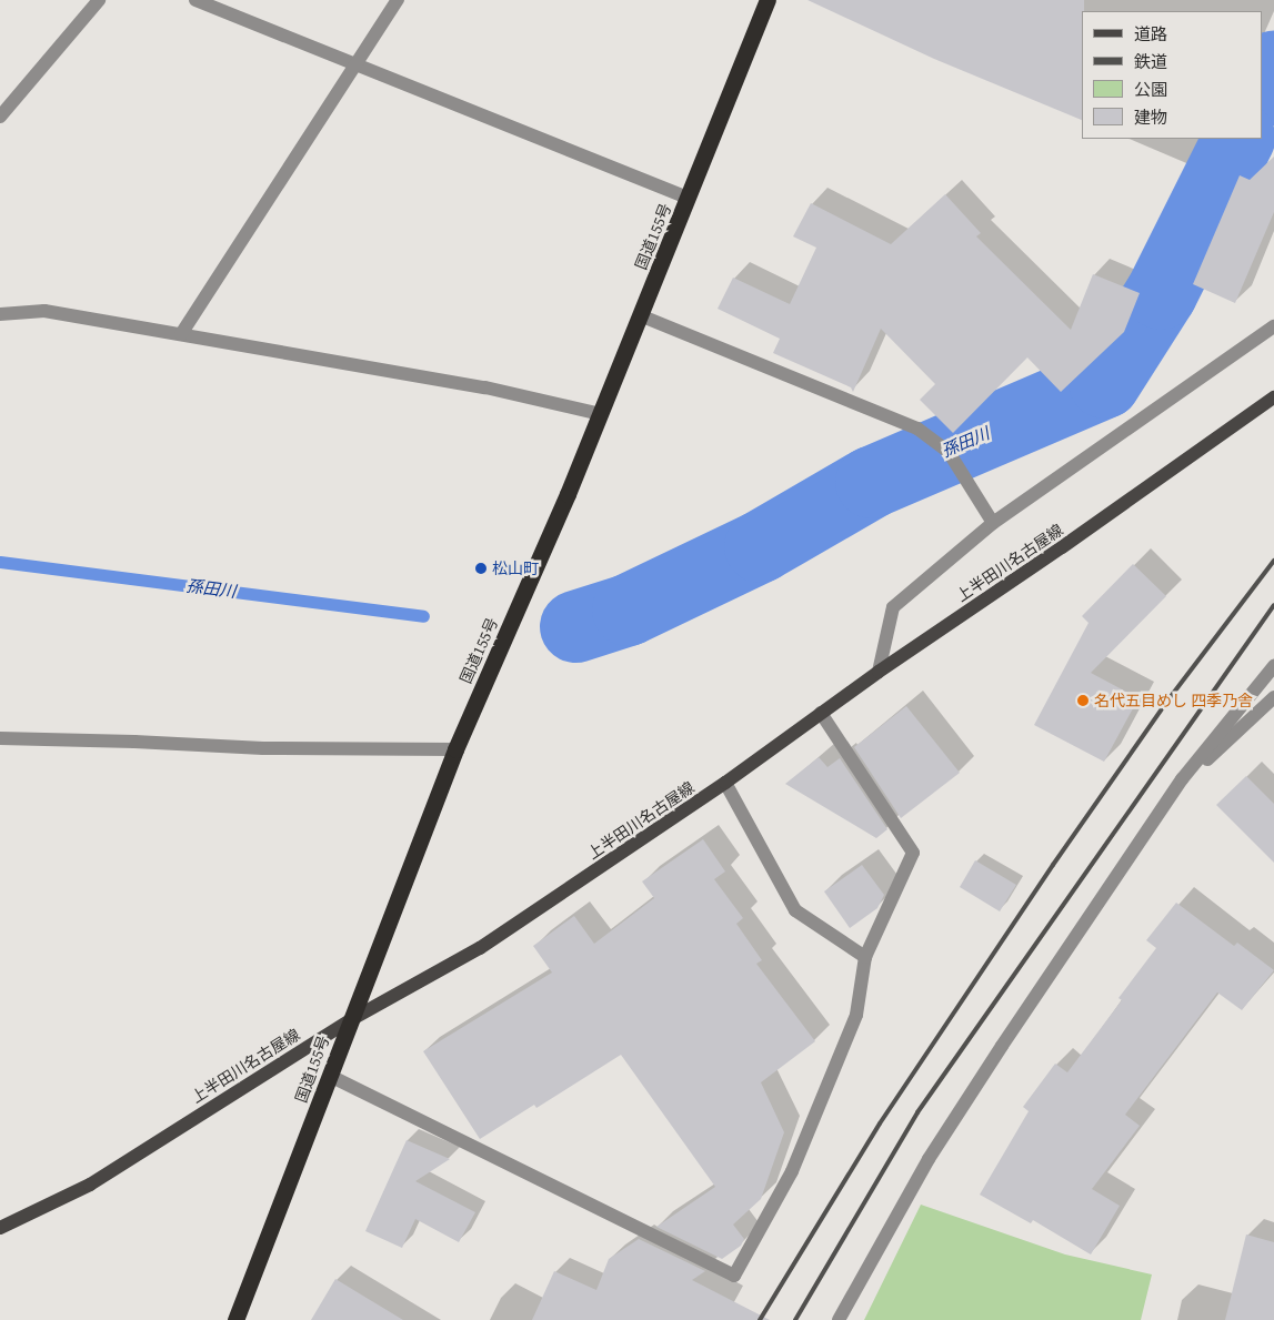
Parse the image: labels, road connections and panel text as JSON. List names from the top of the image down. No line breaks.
{"streets":{"highway":["国道155号"],"main road":["上半田川名古屋線"]},"crossings":[["国道155号","上半田川名古屋線"]],"water":["孫田川"],"places":["松山町","名代五目めし 四季乃舎"],"legend":["道路","鉄道","公園","建物"]}
